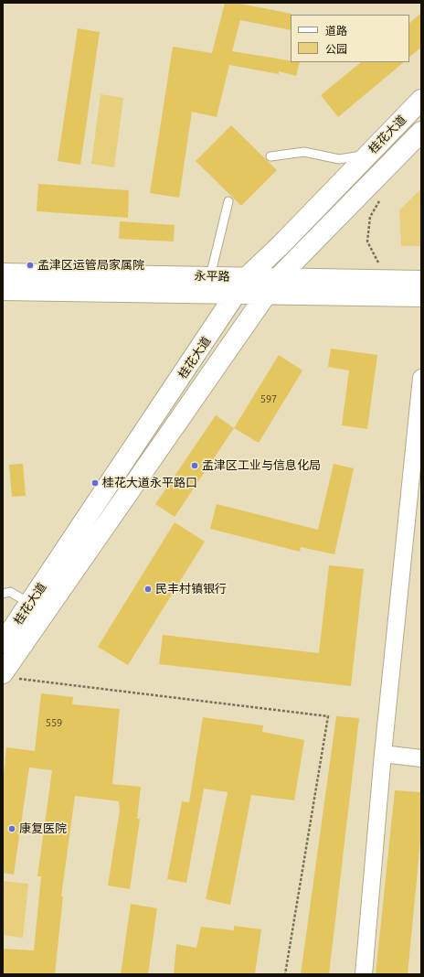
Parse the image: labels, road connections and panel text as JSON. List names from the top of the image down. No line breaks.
{"streets":{"main road":["桂花大道","永平路"]},"crossings":[["桂花大道","永平路"]],"places":["孟津区运管局家属院","孟津区工业与信息化局","桂花大道永平路口","民丰村镇银行","康复医院"],"house_numbers":["597","559"],"legend":["道路","公园"]}
